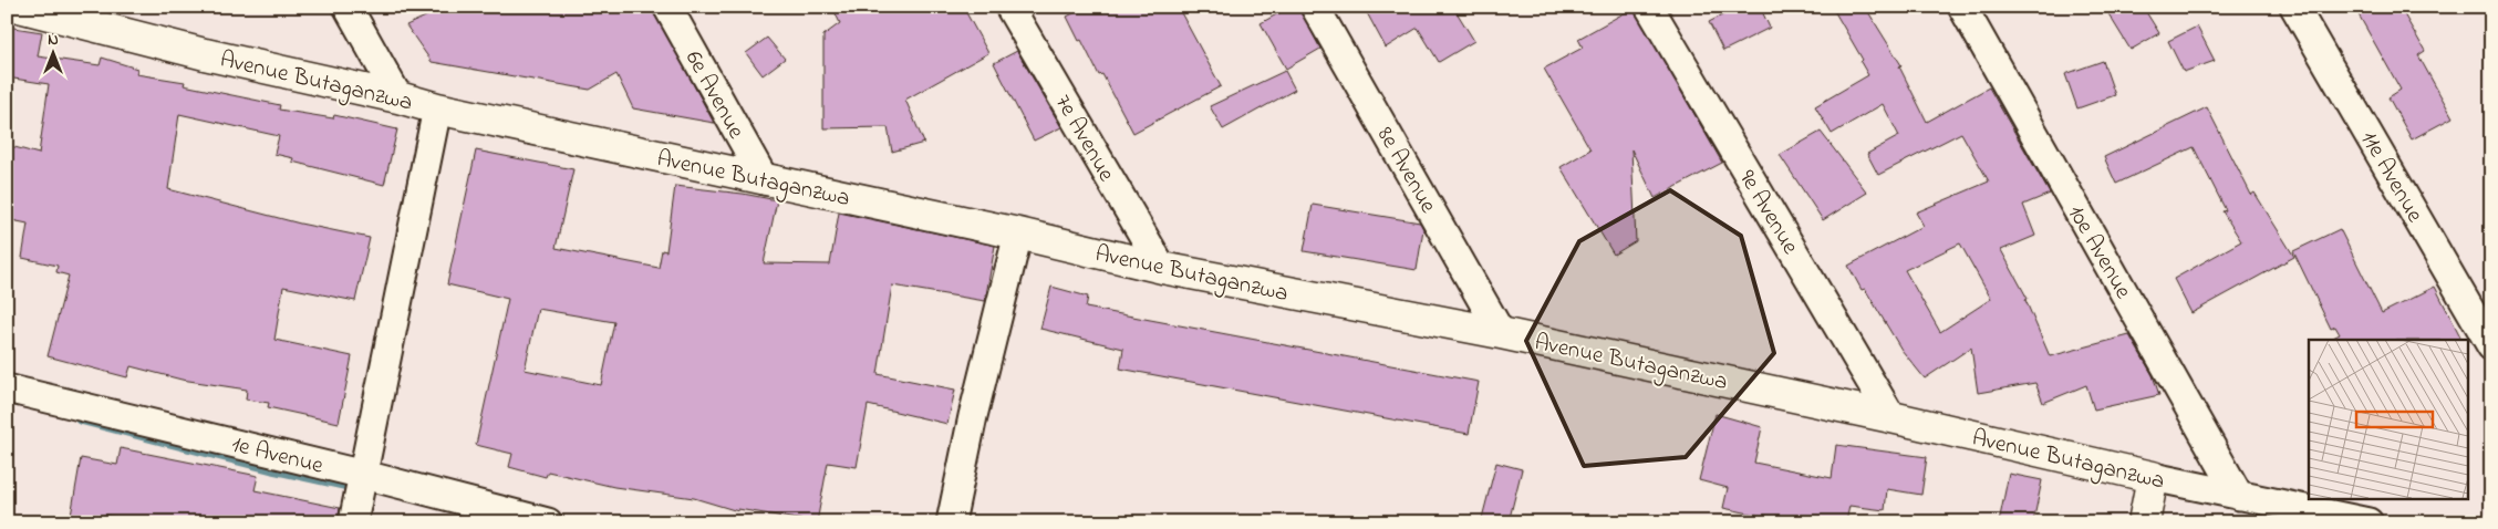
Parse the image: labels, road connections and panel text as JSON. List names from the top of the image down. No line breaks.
{"streets":{"street":["Avenue Butaganzwa","6e Avenue","7e Avenue","8e Avenue","11e Avenue","9e Avenue","10e Avenue","1e Avenue"]},"crossings":[["Avenue Butaganzwa","6e Avenue"],["Avenue Butaganzwa","7e Avenue"],["Avenue Butaganzwa","8e Avenue"],["Avenue Butaganzwa","9e Avenue"],["Avenue Butaganzwa","10e Avenue"]],"north":"top"}
